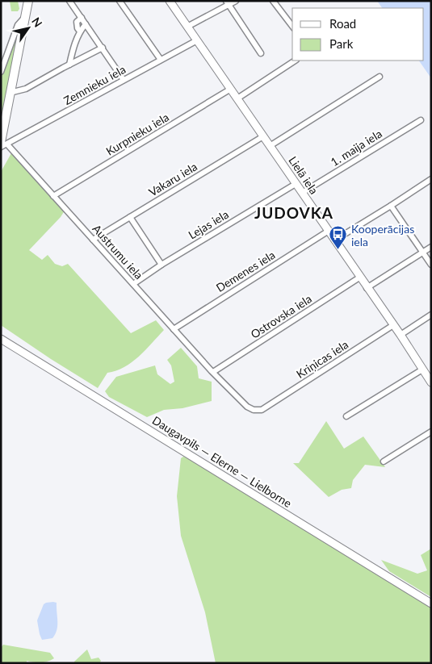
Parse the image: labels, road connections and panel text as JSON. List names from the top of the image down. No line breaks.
{"streets":{"main road":["Lielā iela","Daugavpils — Elerne — Lielborne"],"street":["Zemnieku iela","Kurpnieku iela","1. maija iela","Vakaru iela","Lejas iela","Austrumu iela","Demenes iela","Ostrovska iela","Kriņicas iela"]},"crossings":[["Zemnieku iela","Lielā iela"],["Zemnieku iela","Austrumu iela"],["Kurpnieku iela","Lielā iela"],["Kurpnieku iela","Austrumu iela"],["1. maija iela","Lielā iela"],["Lielā iela","Vakaru iela"],["Lielā iela","Lejas iela"],["Lielā iela","Demenes iela"],["Lielā iela","Ostrovska iela"],["Lielā iela","Kriņicas iela"],["Vakaru iela","Austrumu iela"],["Lejas iela","Austrumu iela"],["Austrumu iela","Demenes iela"],["Austrumu iela","Ostrovska iela"],["Austrumu iela","Kriņicas iela"]],"districts":["JUDOVKA"],"places":{"bus stop":["Kooperācijas iela"]},"legend":["Road","Park"],"north":"top right"}
